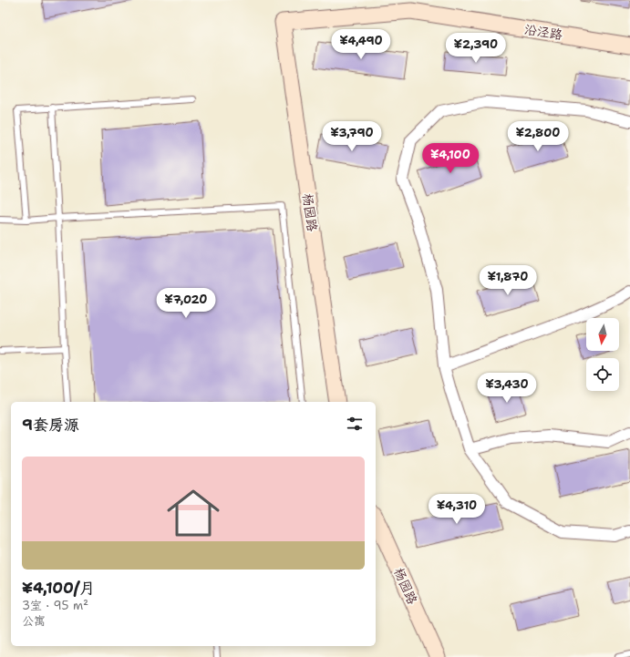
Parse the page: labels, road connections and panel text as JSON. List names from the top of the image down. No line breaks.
{"streets":{"street":["沿泾路","杨园路"]},"crossings":[["沿泾路","杨园路"]],"north":"bottom","page":{"price":["¥4,490","¥2,390","¥3,790","¥2,800","¥4,100","¥1,870","¥7,020","¥3,430","¥4,310"],"heading":"9套房源","list":[{"name":"¥4,100/月","note":"3室 · 95 m² · 公寓"}]}}
